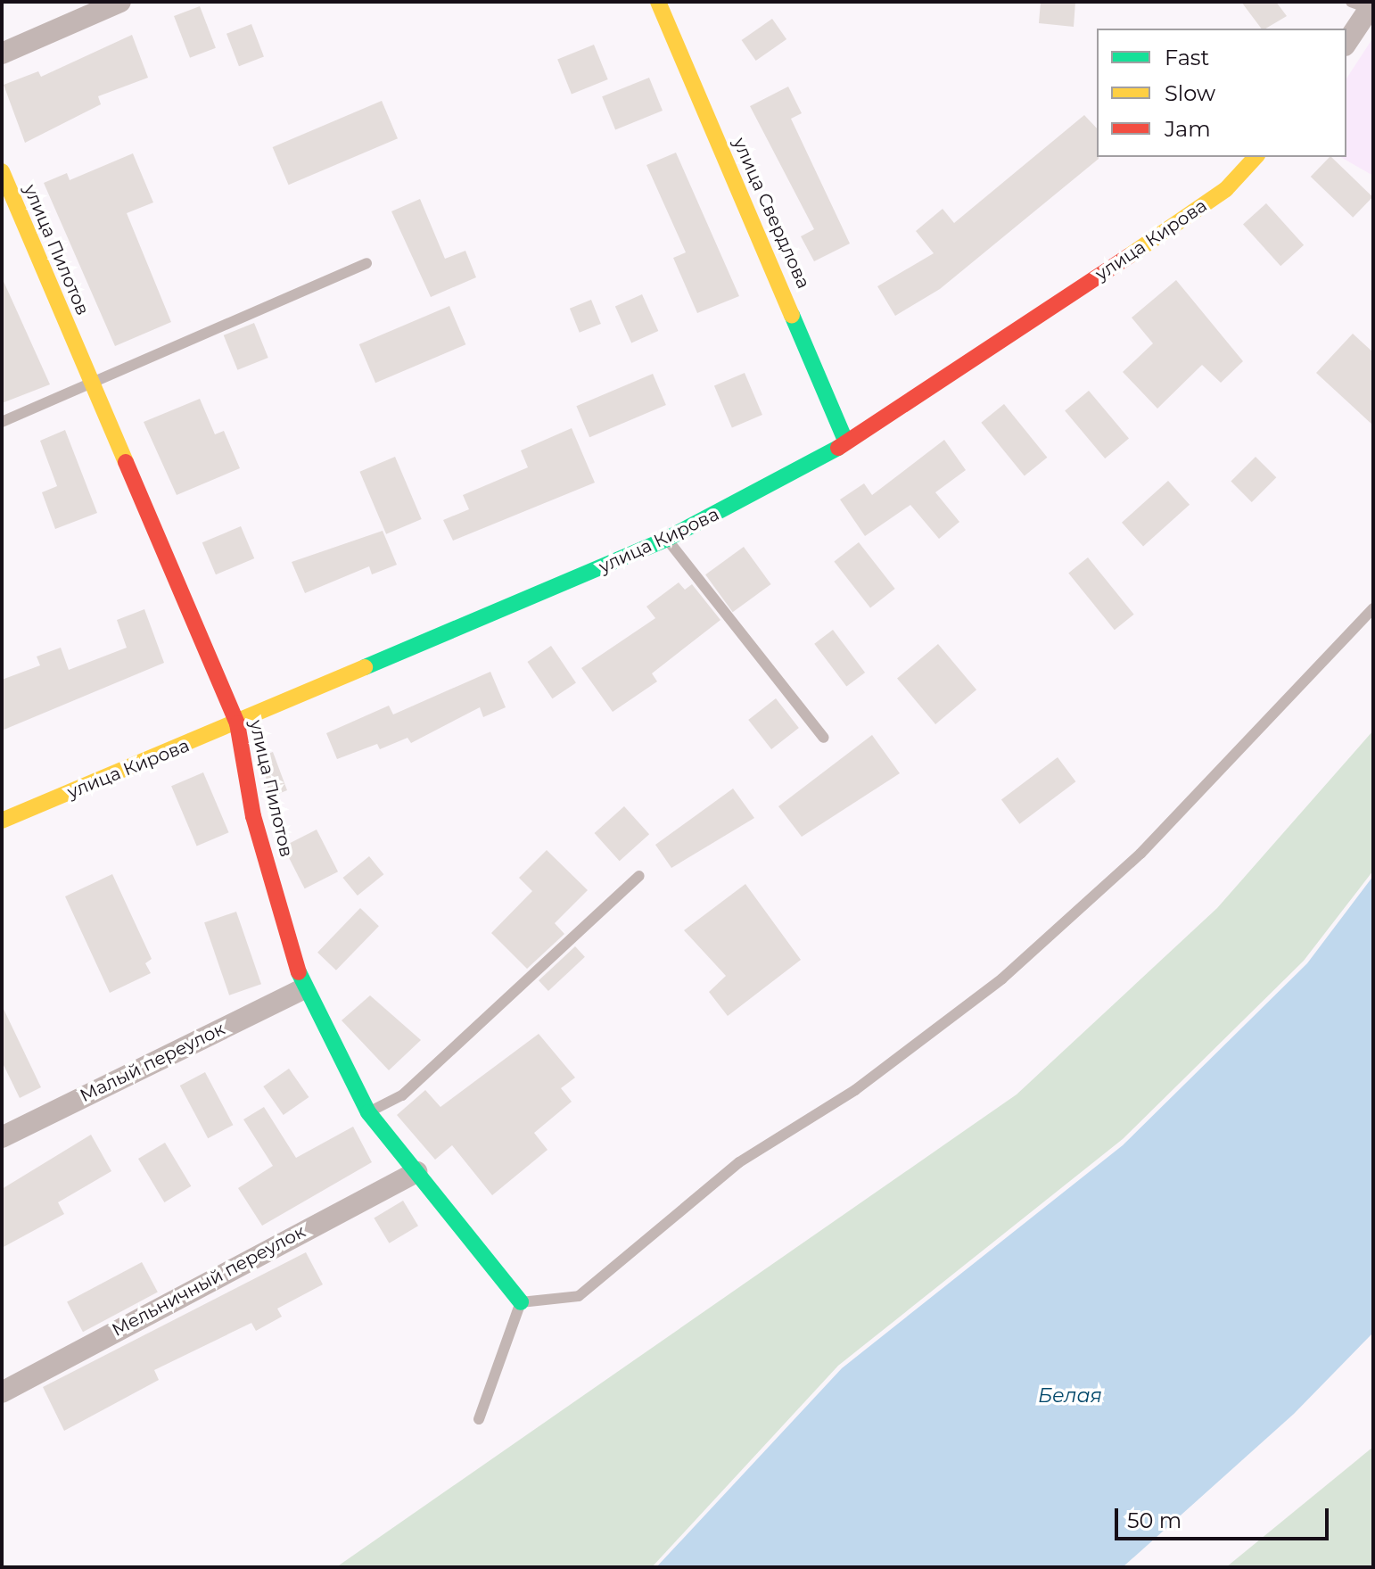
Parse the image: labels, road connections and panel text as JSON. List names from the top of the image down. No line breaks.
{"streets":{"street":["улица Свердлова","улица Кирова","улица Пилотов","Малый переулок","Мельничный переулок"]},"crossings":[["улица Свердлова","улица Кирова"],["улица Кирова","улица Пилотов"],["улица Пилотов","Малый переулок"],["улица Пилотов","Мельничный переулок"]],"water":["Белая"],"legend":["Fast","Slow","Jam"],"scale_bar":"50 m"}
